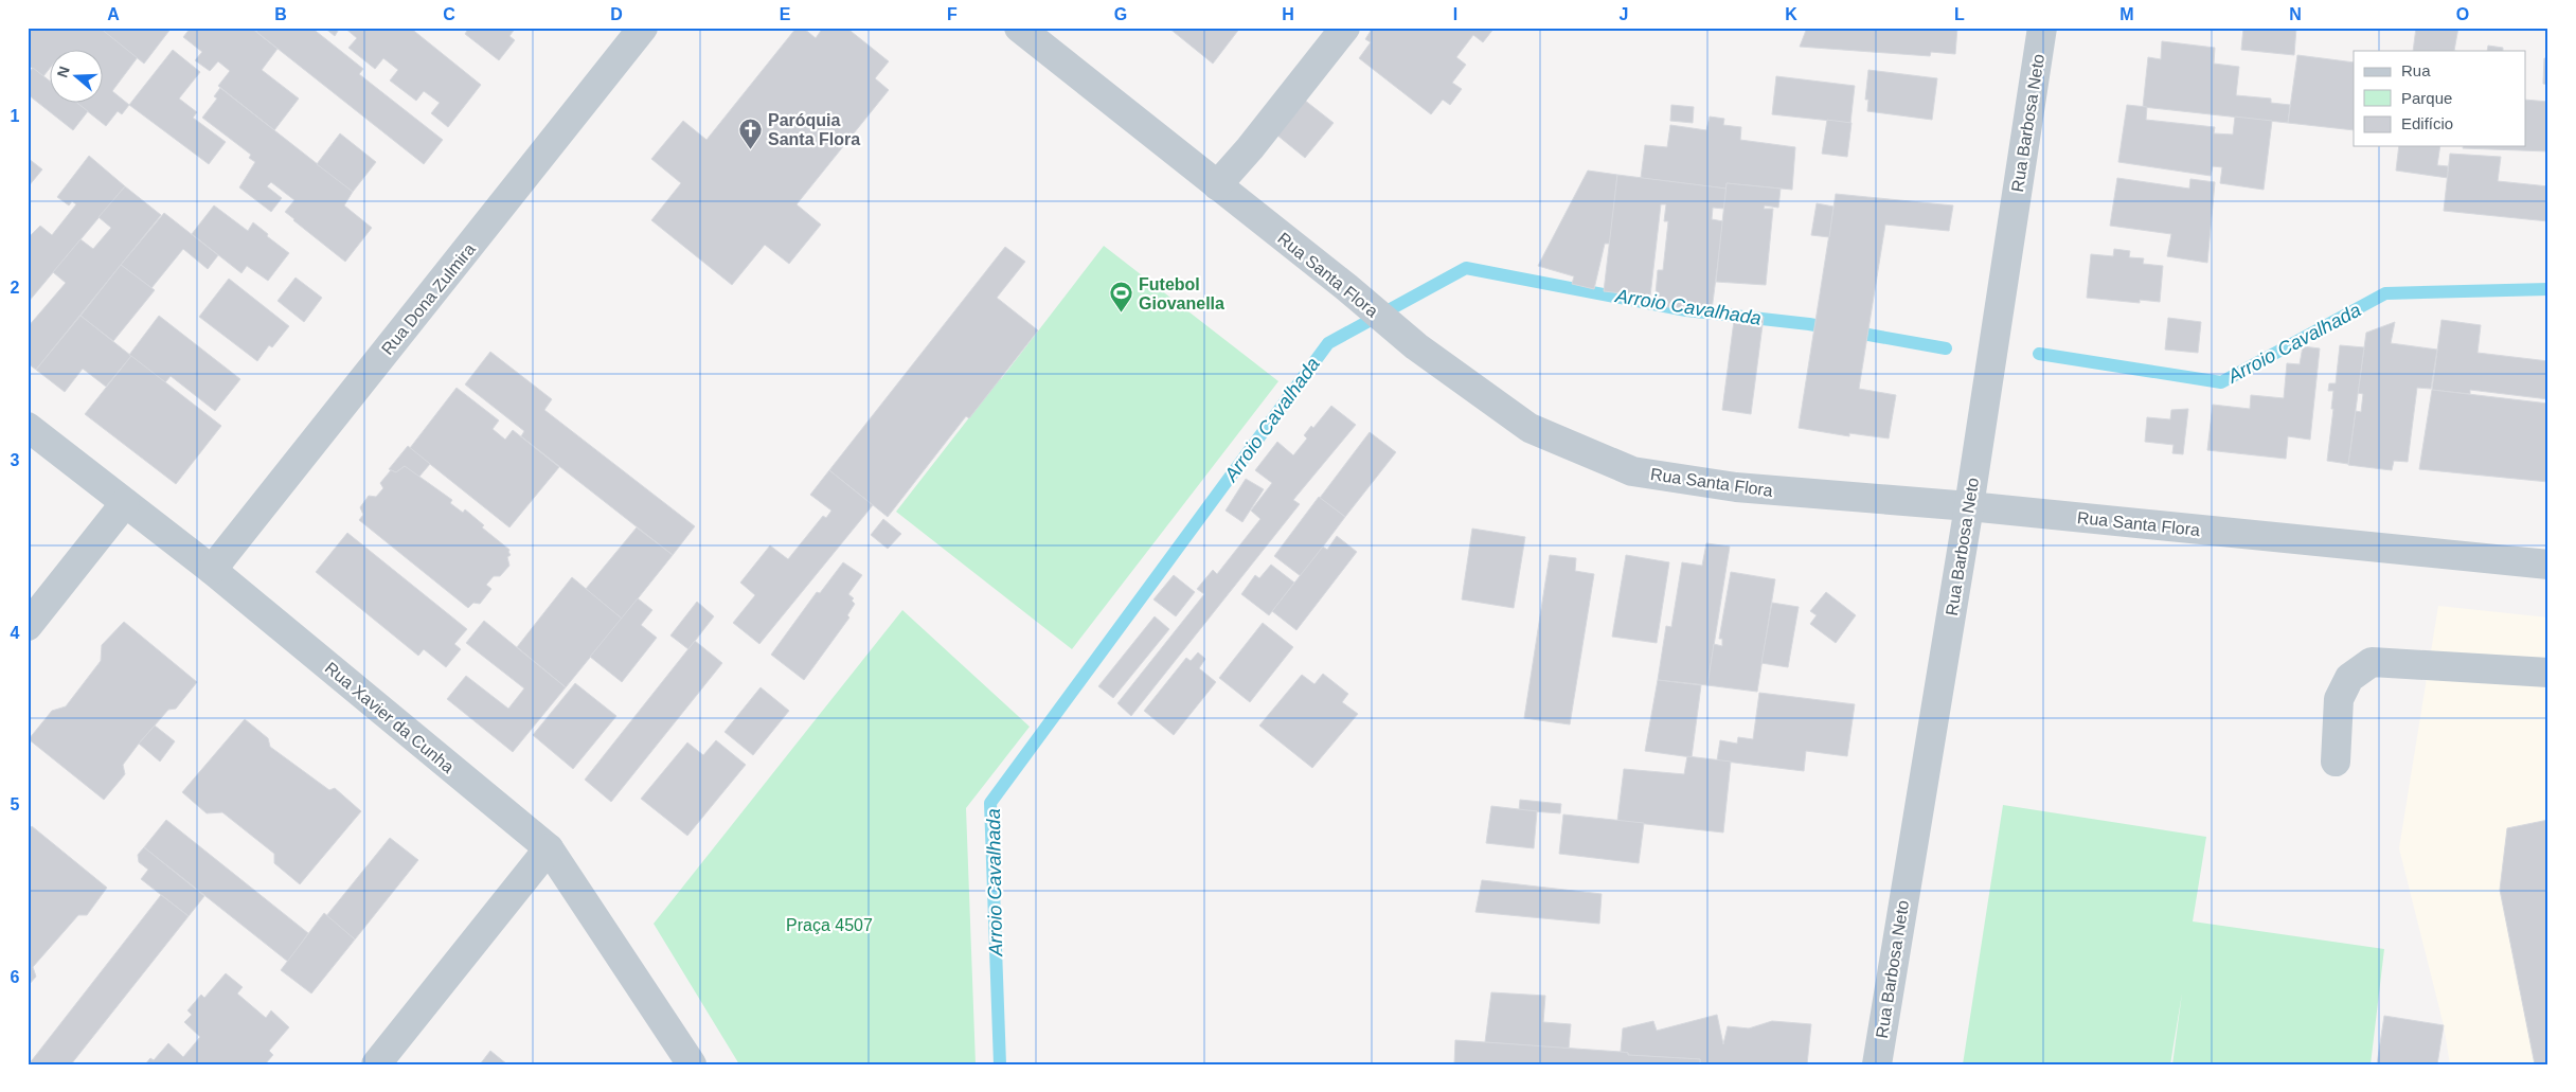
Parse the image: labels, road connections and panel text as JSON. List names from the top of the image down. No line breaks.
{"streets":{"street":["Rua Barbosa Neto","Rua Santa Flora","Rua Dona Zulmira","Rua Xavier da Cunha"]},"crossings":[["Rua Barbosa Neto","Rua Santa Flora"],["Rua Dona Zulmira","Rua Xavier da Cunha"]],"water":["Arroio Cavalhada"],"parks":["Praça 4507"],"places":{"church":["Paróquia Santa Flora"],"sports":["Futebol Giovanella"]},"legend":["Rua","Parque","Edifício"],"north":"left","grid":{"columns":["A","B","C","D","E","F","G","H","I","J","K","L","M","N","O"],"rows":["1","2","3","4","5","6"]}}
